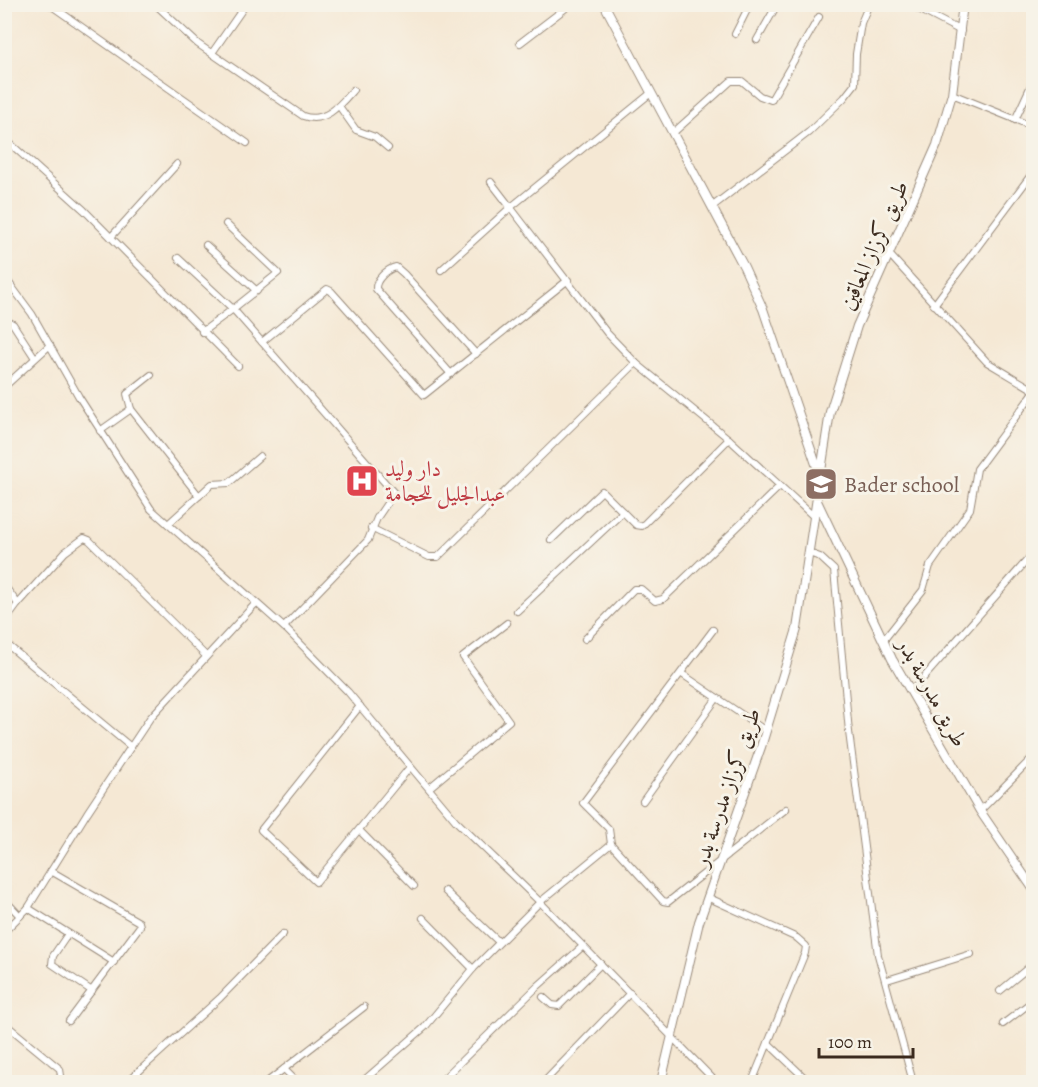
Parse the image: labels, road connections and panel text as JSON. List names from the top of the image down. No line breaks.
{"streets":{"street":["طريق كرزاز المعاقين","طريق مدرسة بدر","طريق كرزاز مدرسة بدر"]},"crossings":[["طريق كرزاز المعاقين","طريق مدرسة بدر"],["طريق كرزاز المعاقين","طريق كرزاز مدرسة بدر"],["طريق مدرسة بدر","طريق كرزاز مدرسة بدر"]],"places":{"hospital":["دار وليد عبدالجليل للحجامة"],"school or university":["Bader school"]},"scale_bar":"100 m"}
